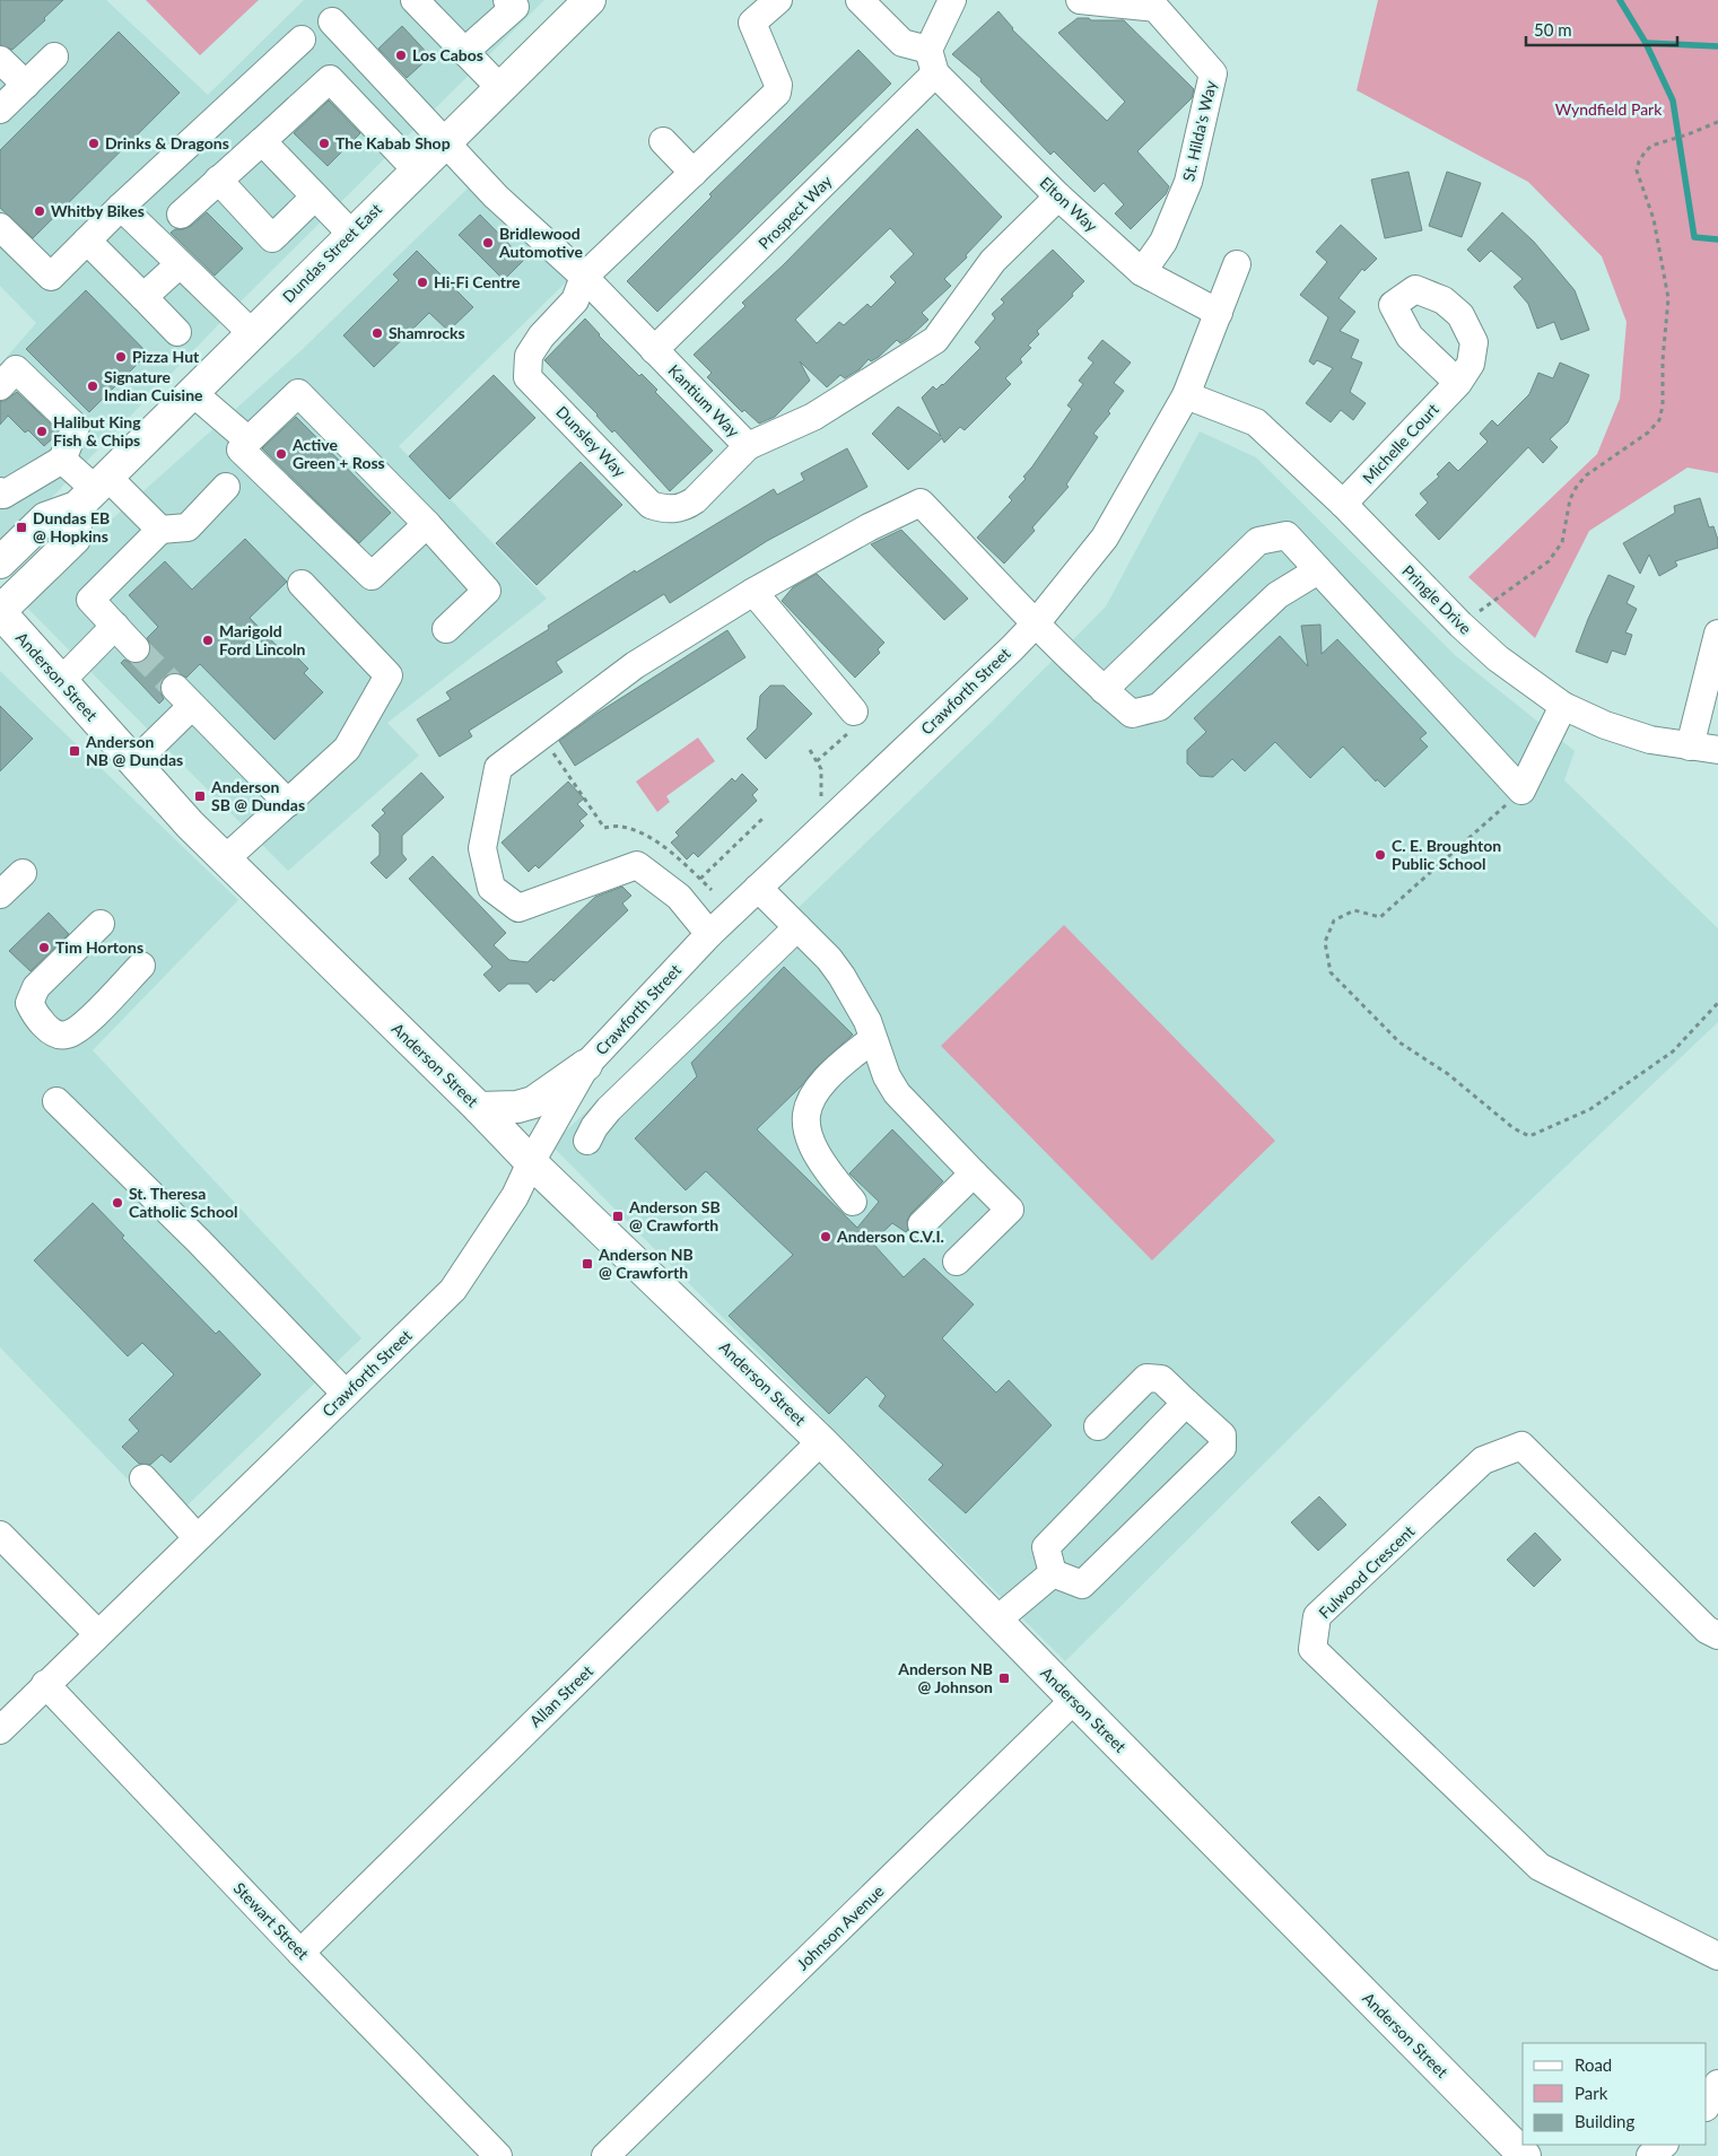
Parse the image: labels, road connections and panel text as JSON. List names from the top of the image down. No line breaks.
{"streets":{"main road":["Dundas Street East","Anderson Street"],"street":["St. Hilda's Way","Elton Way","Prospect Way","Kantium Way","Dunsley Way","Michelle Court","Pringle Drive","Crawforth Street","Fulwood Crescent","Allan Street","Stewart Street","Johnson Avenue"]},"crossings":[["St. Hilda's Way","Elton Way"],["Elton Way","Prospect Way"],["Elton Way","Kantium Way"],["Elton Way","Crawforth Street"],["Prospect Way","Kantium Way"],["Dundas Street East","Kantium Way"],["Kantium Way","Dunsley Way"],["Michelle Court","Pringle Drive"],["Pringle Drive","Crawforth Street"],["Anderson Street","Crawforth Street"],["Anderson Street","Allan Street"],["Anderson Street","Johnson Avenue"],["Crawforth Street","Stewart Street"],["Allan Street","Stewart Street"]],"parks":["Wyndfield Park"],"places":{"other":["Los Cabos","Drinks & Dragons","The Kabab Shop","Whitby Bikes","Bridlewood Automotive","Hi-Fi Centre","Shamrocks","Pizza Hut","Signature Indian Cuisine","Halibut King Fish & Chips","Active Green + Ross","Marigold Ford Lincoln","C. E. Broughton Public School","Tim Hortons","St. Theresa Catholic School","Anderson C.V.I."],"transit":["Dundas EB @ Hopkins","Anderson NB @ Dundas","Anderson SB @ Dundas","Anderson SB @ Crawforth","Anderson NB @ Crawforth","Anderson NB @ Johnson"]},"legend":["Road","Park","Building"],"scale_bar":"50 m"}
